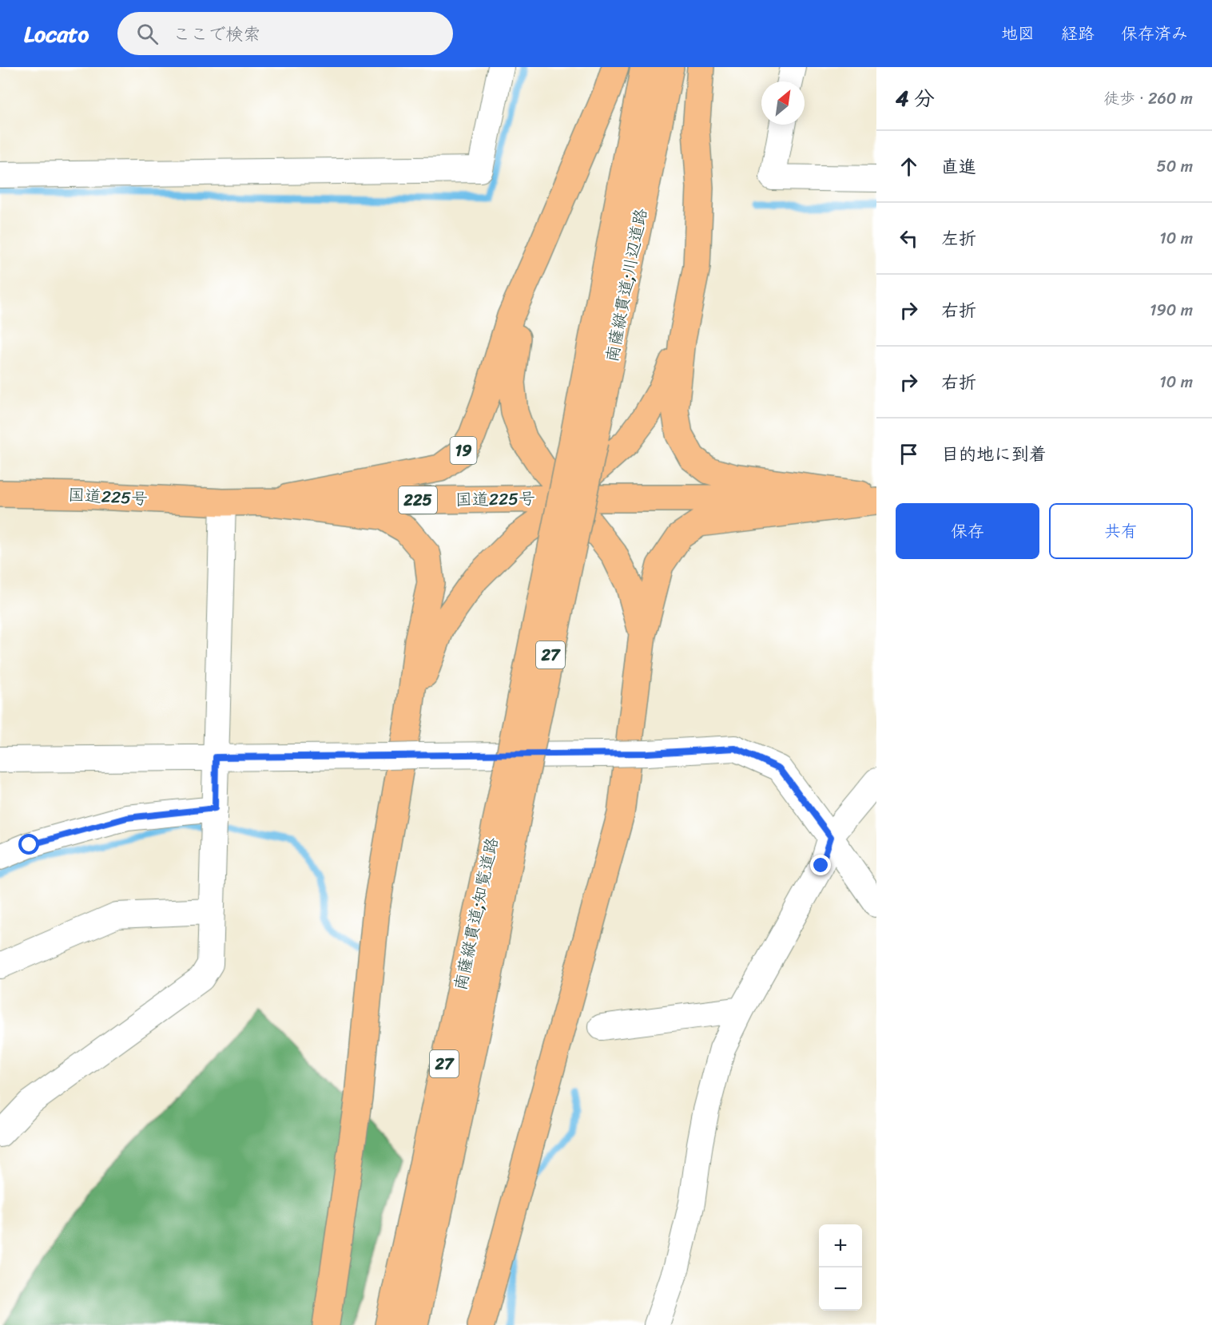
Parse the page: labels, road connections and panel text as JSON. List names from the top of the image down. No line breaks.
{"streets":{"highway":["南薩縦貫道;川辺道路","19","国道225号","225","27","南薩縦貫道;知覧道路"]},"crossings":[["南薩縦貫道;川辺道路","19"],["南薩縦貫道;川辺道路","国道225号"],["南薩縦貫道;川辺道路","南薩縦貫道;知覧道路"],["19","国道225号"],["19","南薩縦貫道;知覧道路"],["国道225号","南薩縦貫道;知覧道路"]],"north":"top right","page":{"header":"Locato","search":"ここで検索","nav":["地図","経路","保存済み"],"heading":["4 分","徒歩 · 260 m"],"list":[["直進","50 m"],["左折","10 m"],["右折","190 m"],["右折","10 m"],"目的地に到着"],"buttons":["保存","共有"],"map_buttons":["+","−"]}}
